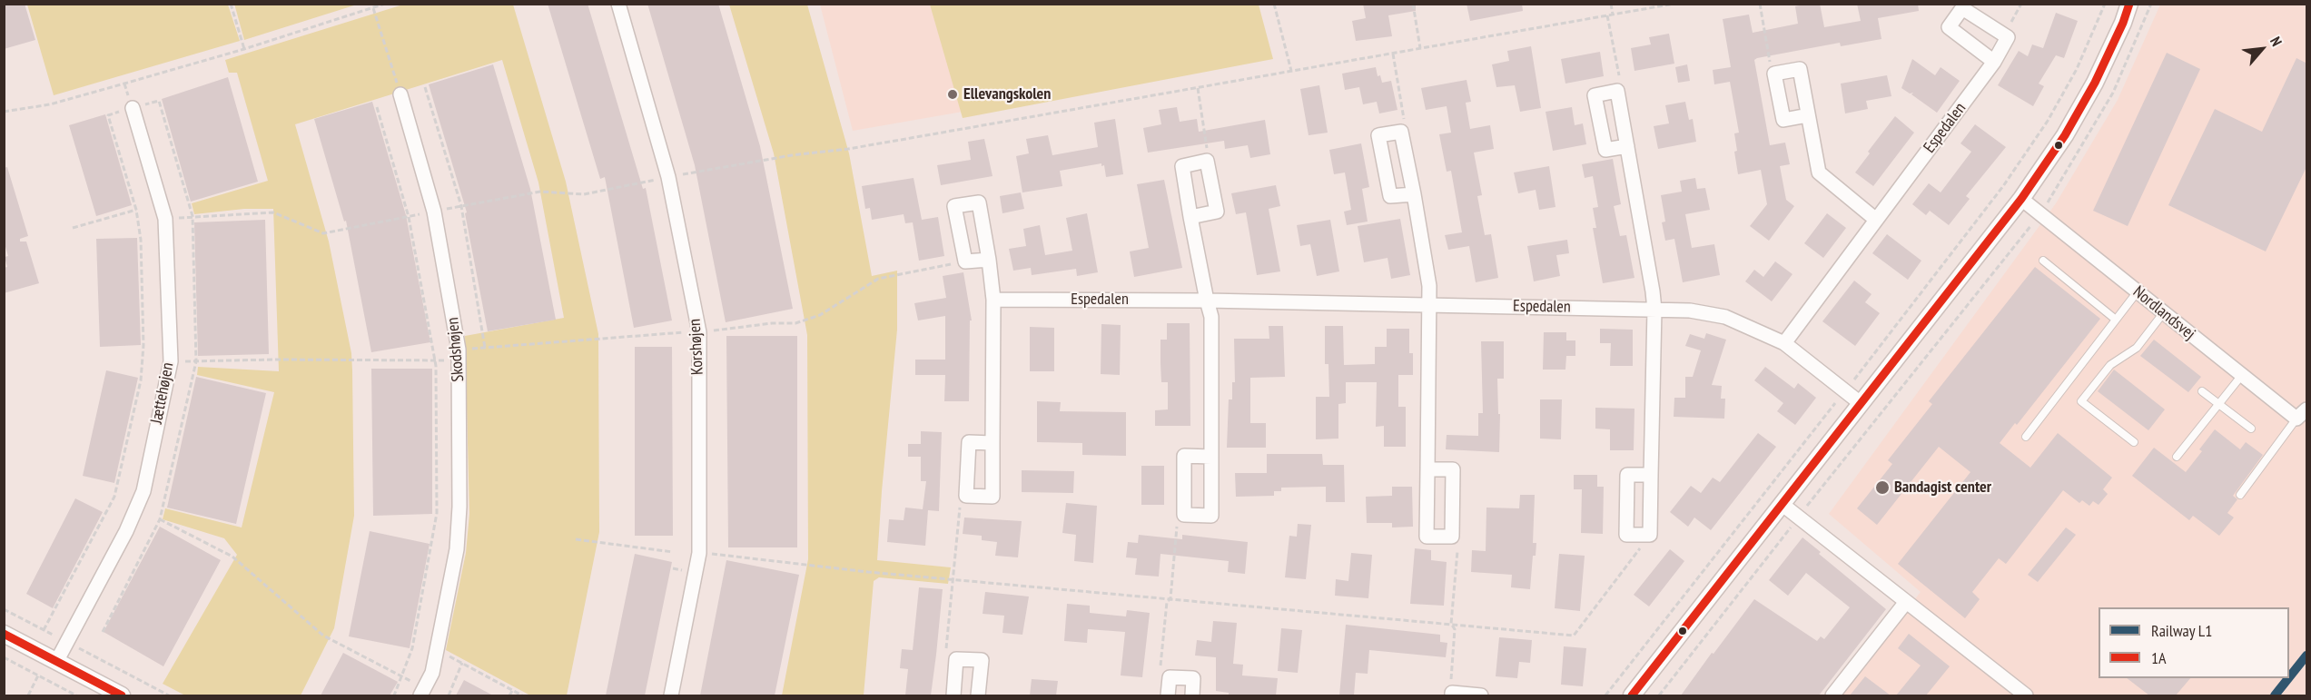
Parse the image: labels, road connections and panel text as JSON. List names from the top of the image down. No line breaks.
{"streets":{"street":["Espedalen","Nordlandsvej","Korshøjen","Skodshøjen","Jættehøjen"]},"places":["Ellevangskolen","Bandagist center"],"lines":["transit line 1A","rail line L1"],"legend":["Railway L1","1A"],"north":"top right"}
